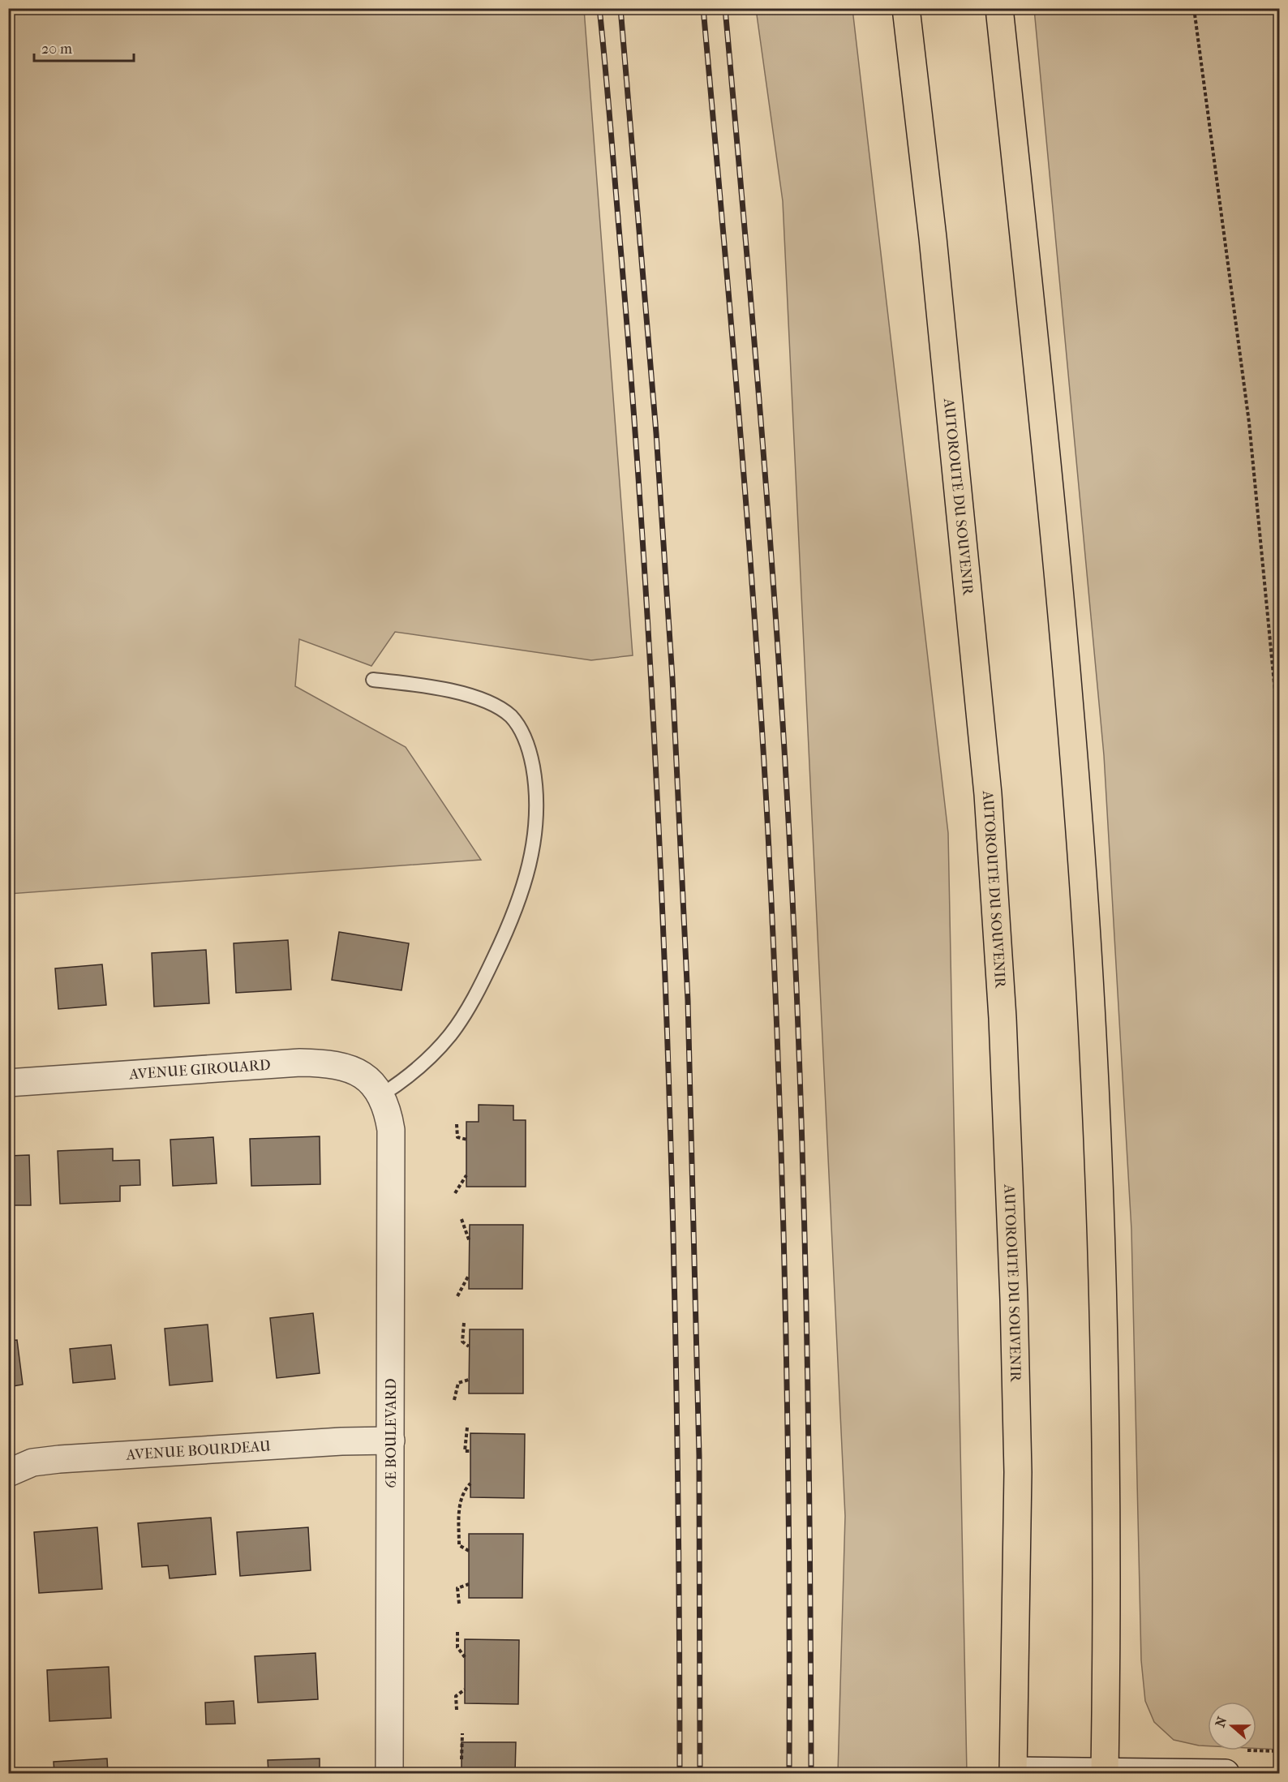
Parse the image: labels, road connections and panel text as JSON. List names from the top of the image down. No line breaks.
{"streets":{"highway":["AUTOROUTE DU SOUVENIR"],"street":["AVENUE GIROUARD","6E BOULEVARD","AVENUE BOURDEAU"]},"crossings":[["AVENUE GIROUARD","6E BOULEVARD"],["6E BOULEVARD","AVENUE BOURDEAU"]],"scale_bar":"20 m","north":"left"}
